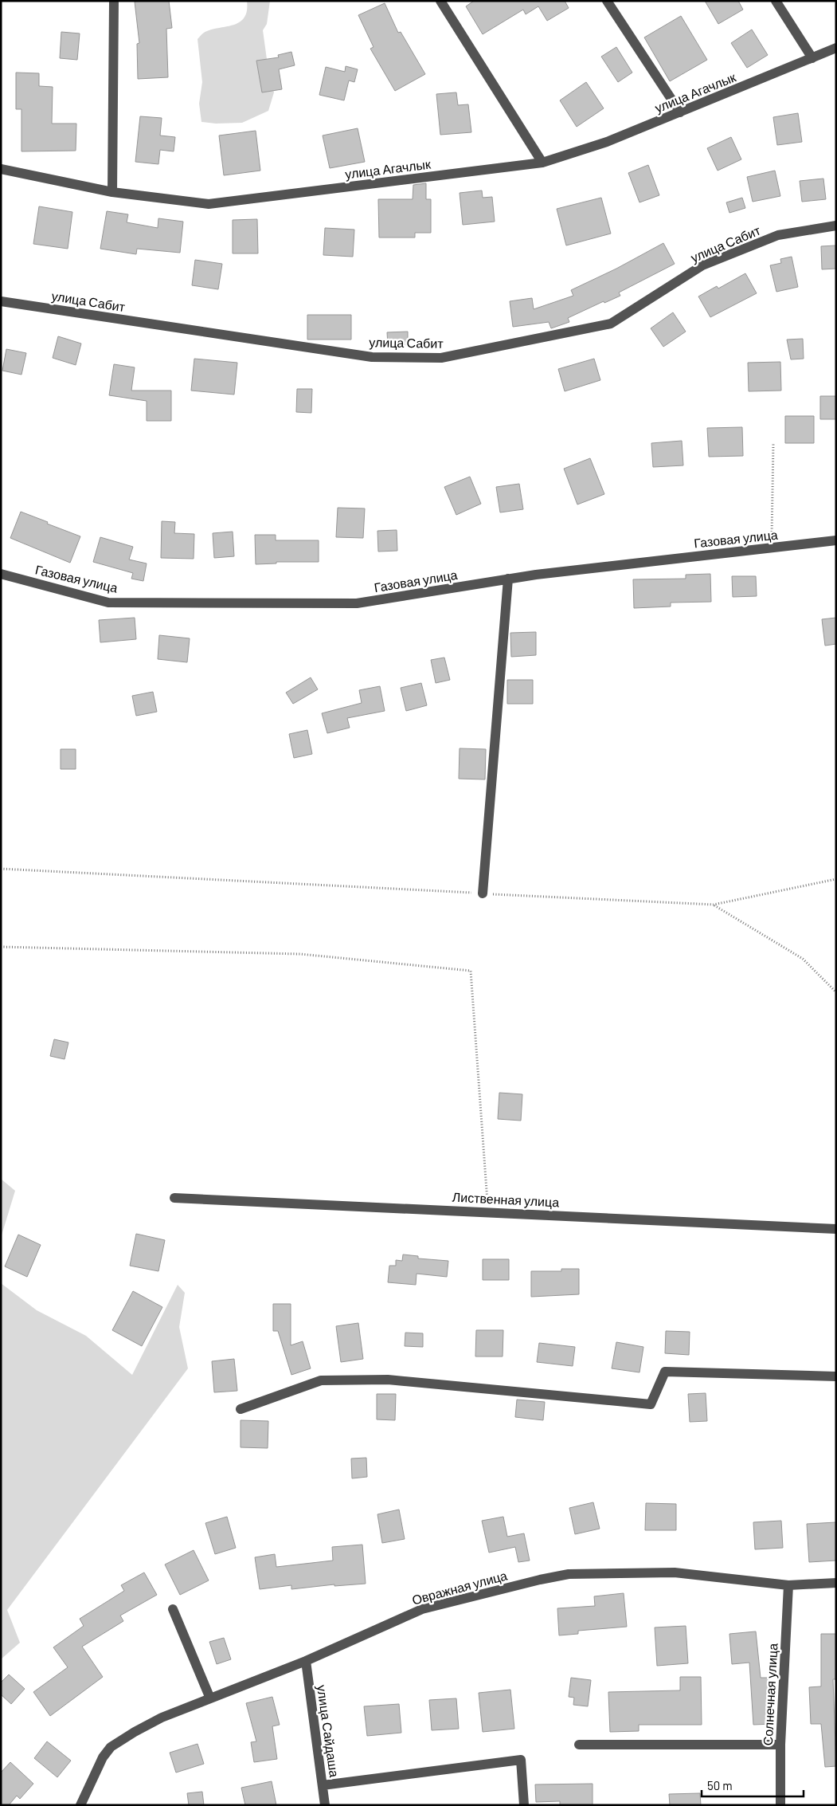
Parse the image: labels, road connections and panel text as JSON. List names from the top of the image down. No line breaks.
{"streets":{"street":["улица Агачлык","улица Сабит","Газовая улица","Лиственная улица","Овражная улица","Солнечная улица","улица Сайдаша"]},"crossings":[["Овражная улица","Солнечная улица"],["Овражная улица","улица Сайдаша"]],"scale_bar":"50 m"}
